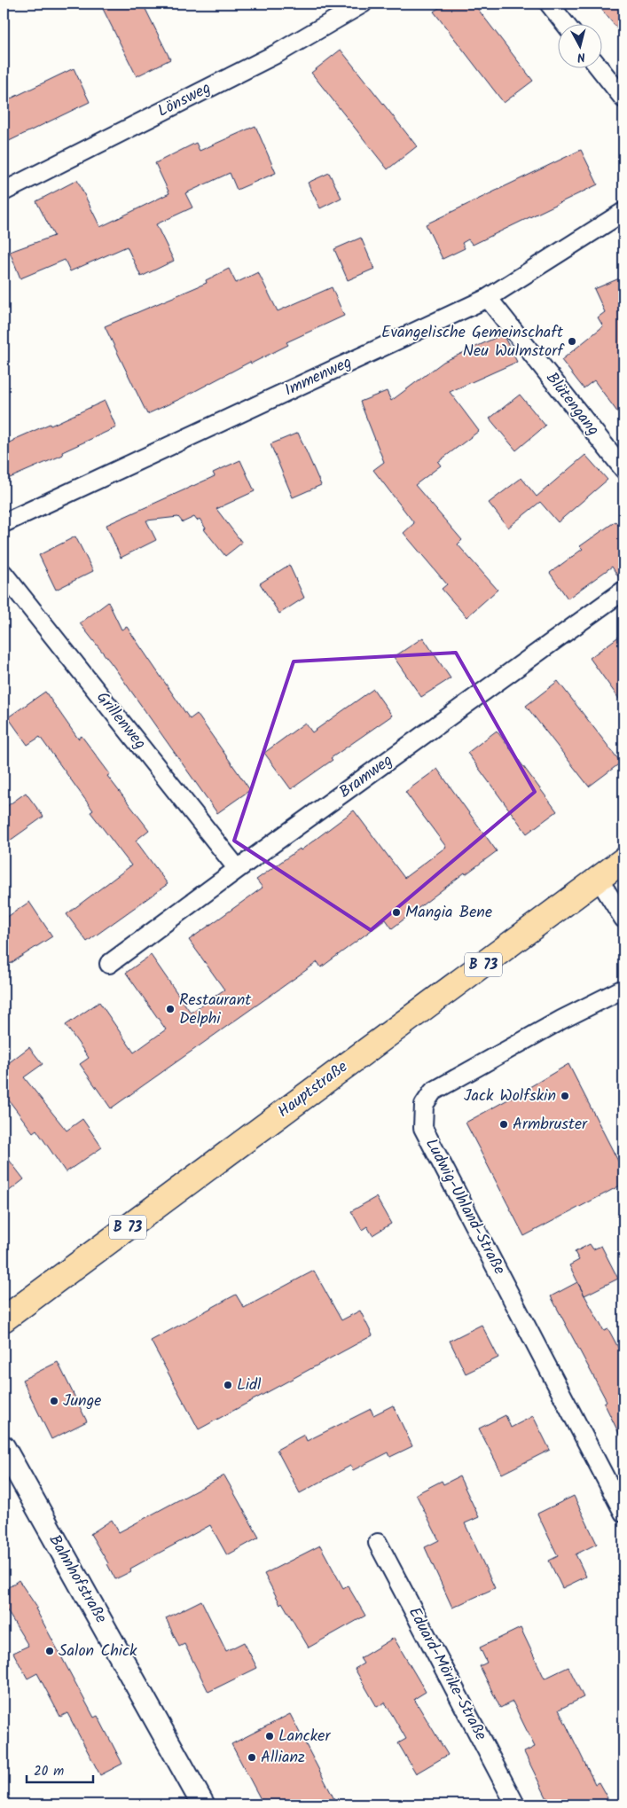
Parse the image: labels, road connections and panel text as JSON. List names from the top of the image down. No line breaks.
{"streets":{"main road":["B 73","Hauptstraße"],"street":["Lönsweg","Immenweg","Blütengang","Grillenweg","Bramweg","Ludwig-Uhland-Straße","Bahnhofstraße","Eduard-Mörike-Straße"]},"crossings":[["Immenweg","Blütengang"],["Grillenweg","Bramweg"]],"places":["Evangelische Gemeinschaft Neu Wulmstorf","Mangia Bene","Restaurant Delphi","Jack Wolfskin","Armbruster","Lidl","Junge","Salon Chick","Lancker","Allianz"],"scale_bar":"20 m","north":"bottom"}
